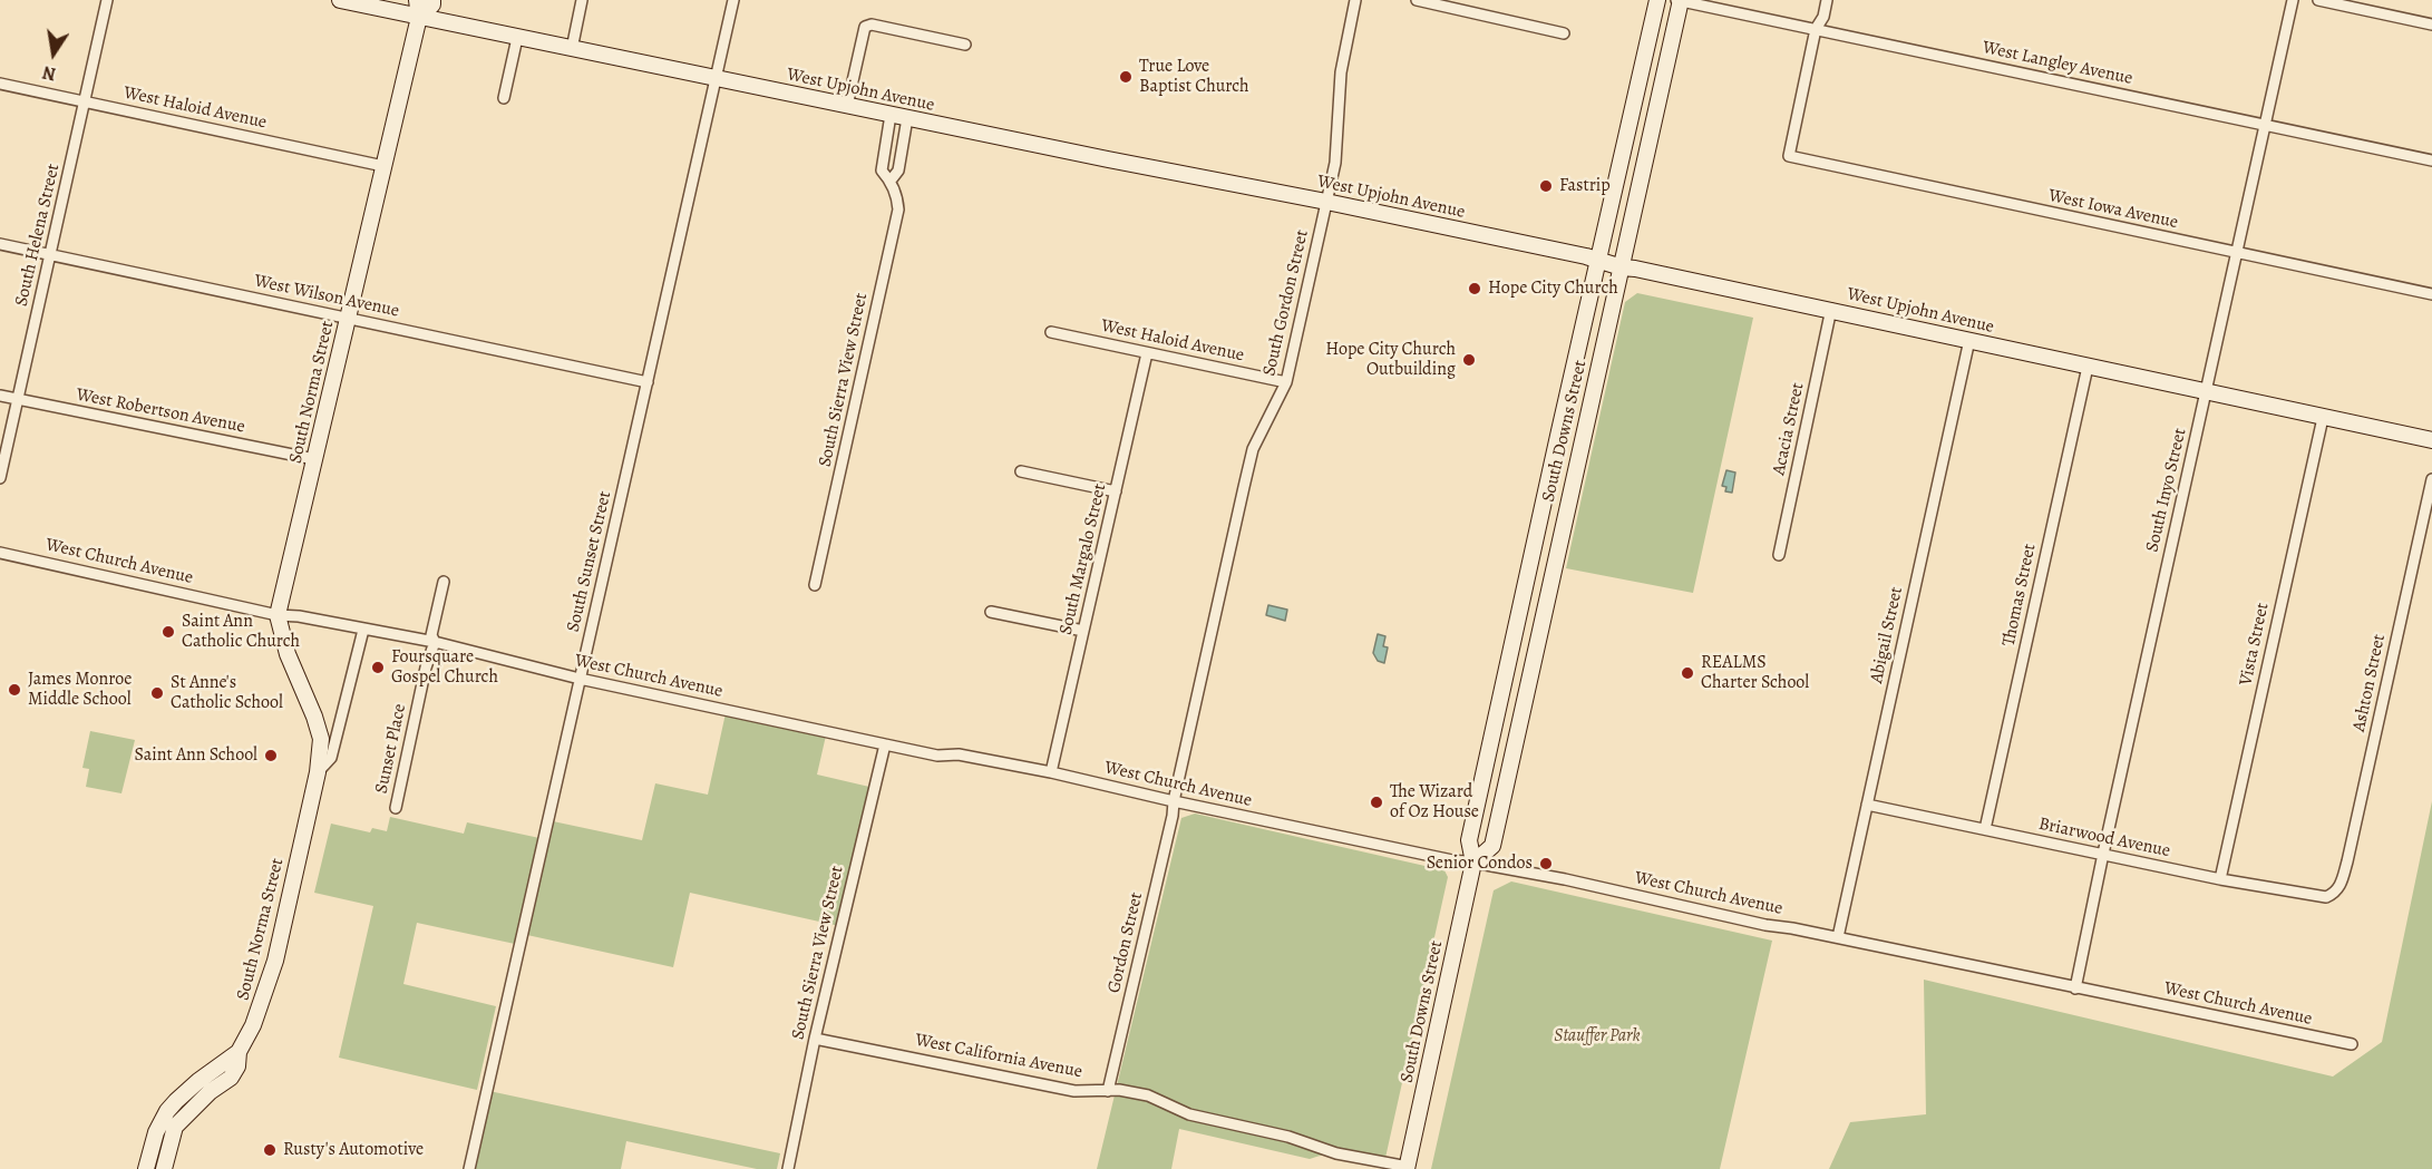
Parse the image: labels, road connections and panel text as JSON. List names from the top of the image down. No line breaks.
{"streets":{"main road":["West Upjohn Avenue","South Norma Street","South Downs Street"],"street":["West Langley Avenue","West Haloid Avenue","West Iowa Avenue","South Helena Street","West Wilson Avenue","South Gordon Street","South Sierra View Street","West Robertson Avenue","Acacia Street","South Inyo Street","South Margalo Street","West Church Avenue","South Sunset Street","Thomas Street","Abigail Street","Vista Street","Ashton Street","Sunset Place","Briarwood Avenue","Gordon Street","West California Avenue"]},"crossings":[["West Langley Avenue","West Iowa Avenue"],["West Langley Avenue","South Downs Street"],["West Langley Avenue","South Inyo Street"],["West Upjohn Avenue","South Gordon Street"],["West Upjohn Avenue","South Sierra View Street"],["West Upjohn Avenue","South Norma Street"],["West Upjohn Avenue","Acacia Street"],["West Upjohn Avenue","South Downs Street"],["West Upjohn Avenue","South Inyo Street"],["West Upjohn Avenue","South Sunset Street"],["West Upjohn Avenue","Thomas Street"],["West Upjohn Avenue","Abigail Street"],["West Upjohn Avenue","Vista Street"],["West Haloid Avenue","South Helena Street"],["West Haloid Avenue","South Gordon Street"],["West Haloid Avenue","South Norma Street"],["West Haloid Avenue","South Margalo Street"],["West Iowa Avenue","South Inyo Street"],["South Helena Street","West Wilson Avenue"],["South Helena Street","West Robertson Avenue"],["West Wilson Avenue","South Norma Street"],["West Wilson Avenue","South Sunset Street"],["South Gordon Street","West Church Avenue"],["South Gordon Street","Gordon Street"],["South Sierra View Street","West Church Avenue"],["South Sierra View Street","West California Avenue"],["South Norma Street","West Robertson Avenue"],["South Norma Street","West Church Avenue"],["South Downs Street","West Church Avenue"],["South Downs Street","West California Avenue"],["South Inyo Street","West Church Avenue"],["South Inyo Street","Briarwood Avenue"],["South Margalo Street","West Church Avenue"],["West Church Avenue","South Sunset Street"],["West Church Avenue","Abigail Street"],["West Church Avenue","Sunset Place"],["West Church Avenue","Gordon Street"],["Thomas Street","Briarwood Avenue"],["Abigail Street","Briarwood Avenue"],["Vista Street","Briarwood Avenue"],["Ashton Street","Briarwood Avenue"],["Gordon Street","West California Avenue"]],"parks":["Stauffer Park"],"places":["True Love Baptist Church","Fastrip","Hope City Church","Hope City Church Outbuilding","Saint Ann Catholic Church","Foursquare Gospel Church","REALMS Charter School","James Monroe Middle School","St Anne's Catholic School","Saint Ann School","The Wizard of Oz House","Senior Condos","Rusty's Automotive"],"north":"bottom"}
